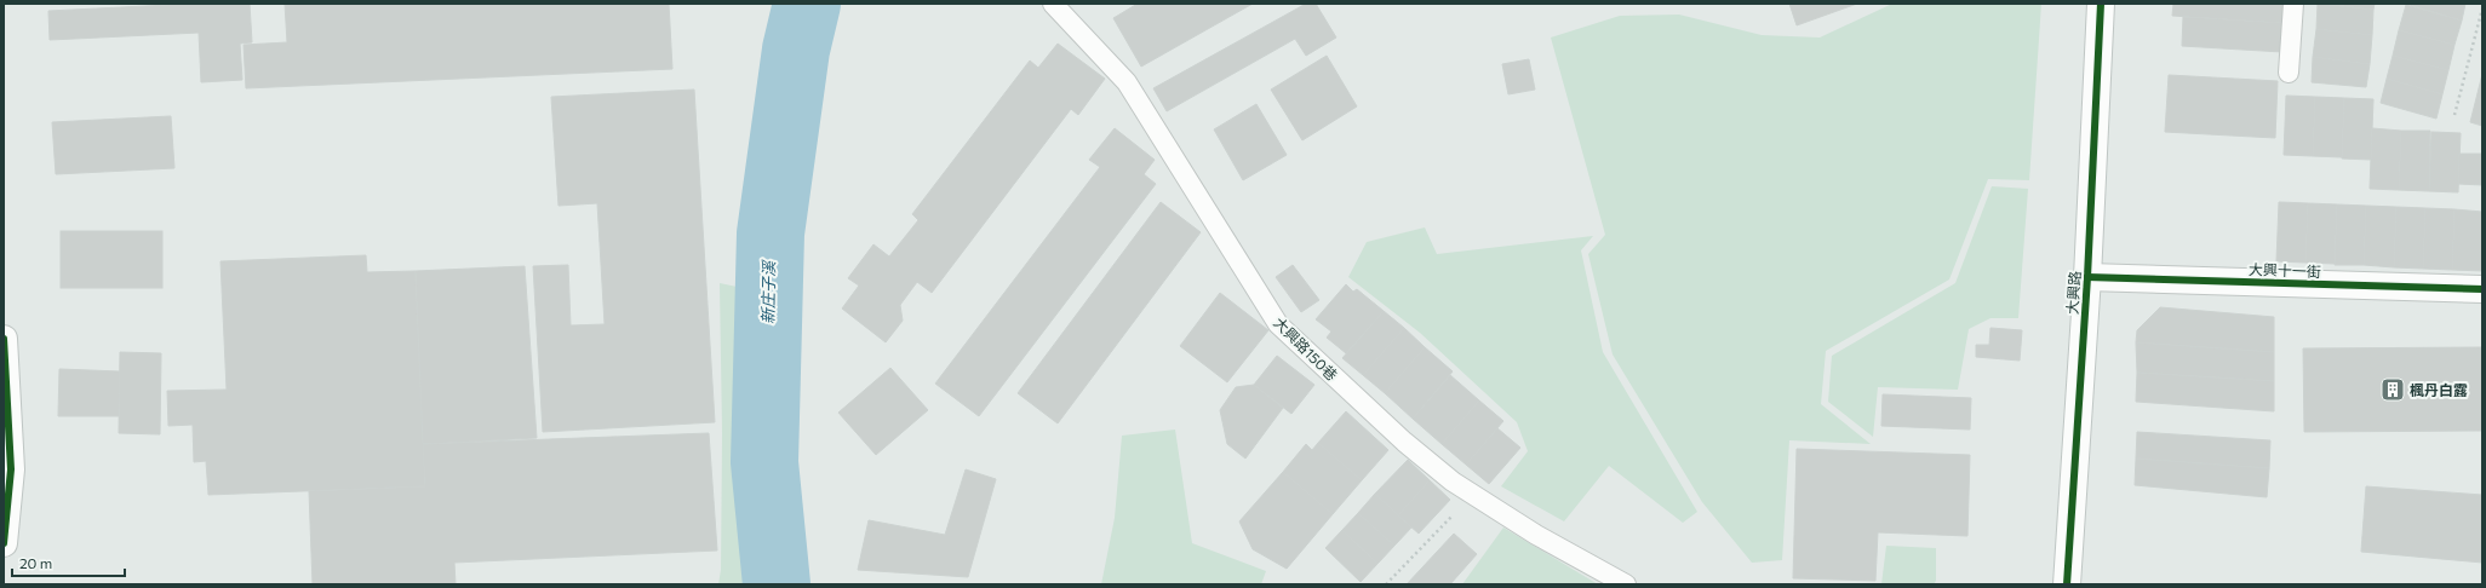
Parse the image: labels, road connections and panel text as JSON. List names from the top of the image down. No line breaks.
{"streets":{"street":["大興十一街","大興路"],"lane":["大興路150巷"]},"crossings":[["大興十一街","大興路"]],"water":["新庄子溪"],"places":{"building":["楓丹白露"]},"scale_bar":"20 m"}
